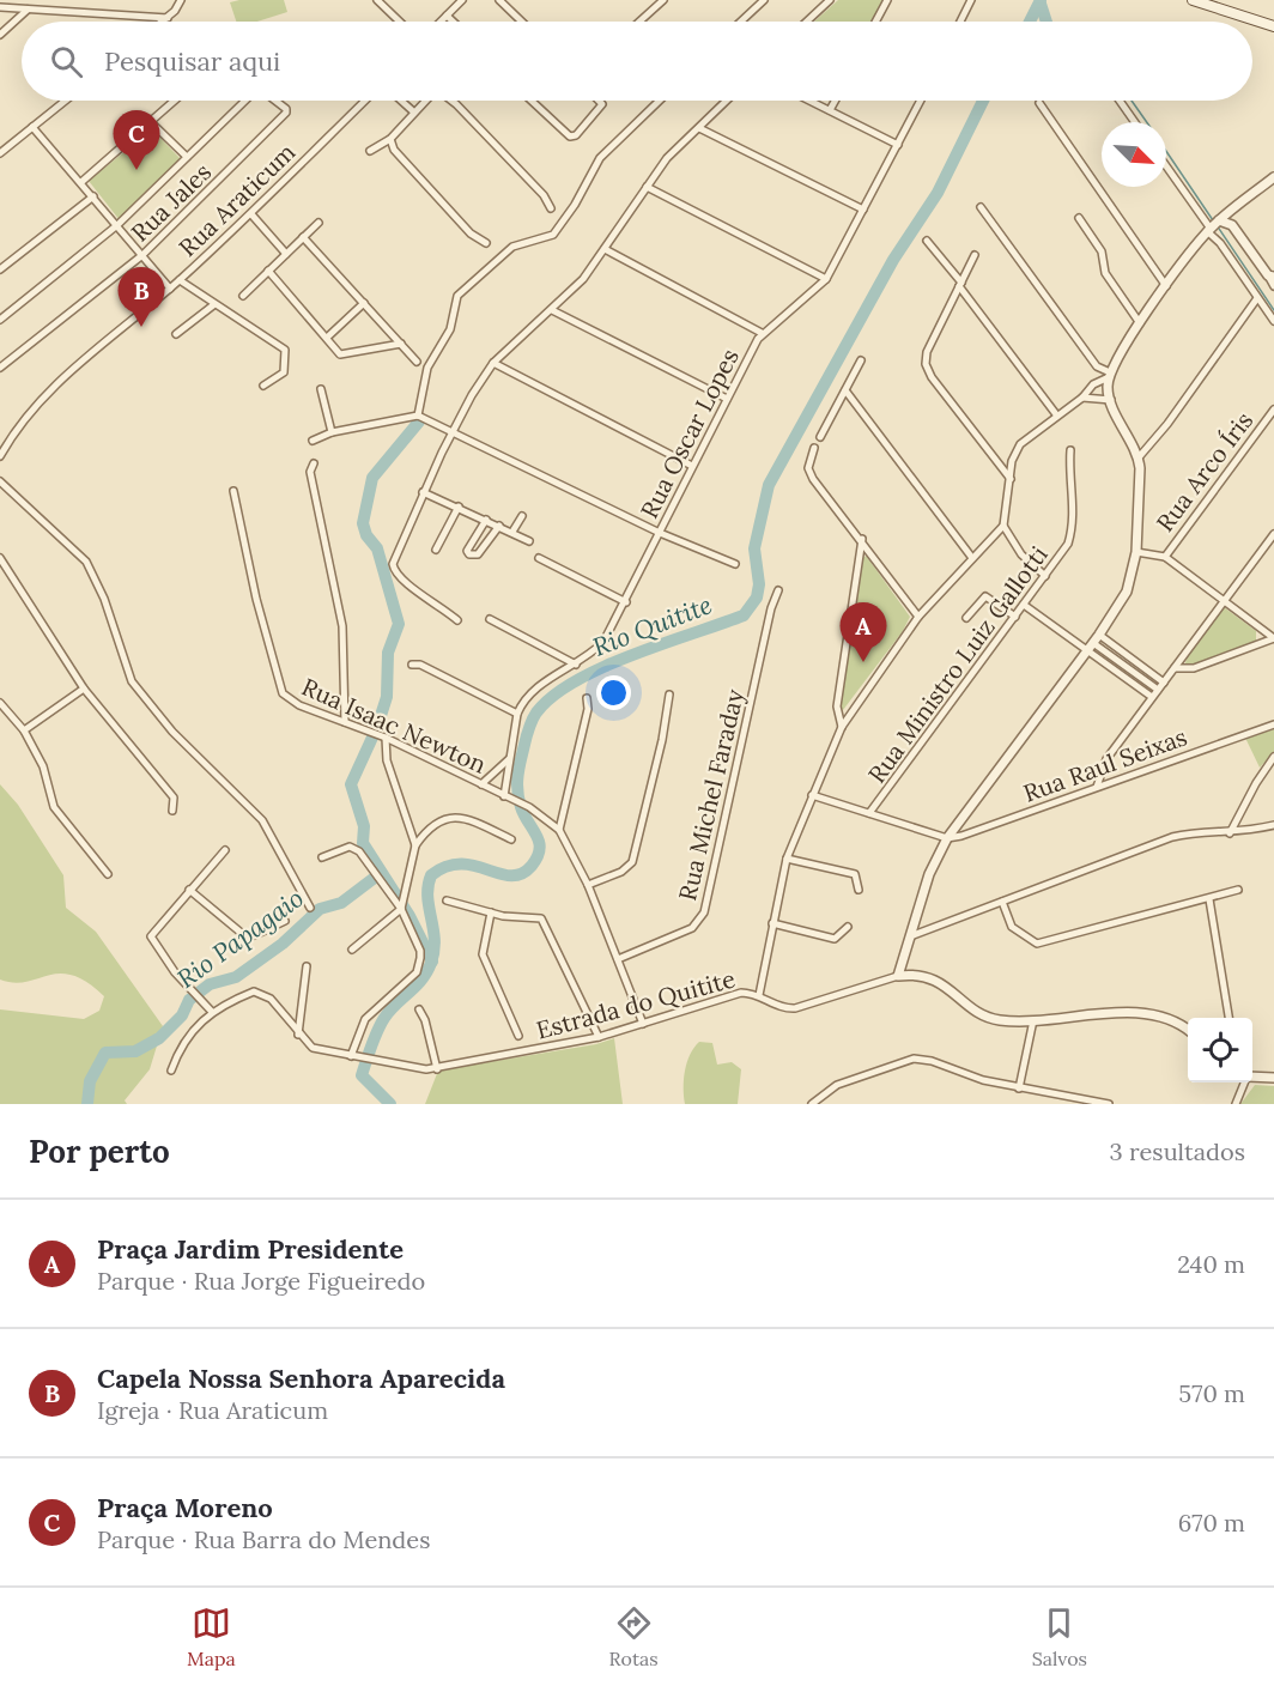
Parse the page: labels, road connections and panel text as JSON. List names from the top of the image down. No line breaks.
{"streets":{"street":["Rua Araticum","Rua Jales","Rua Oscar Lopes","Rua Arco Íris","Rua Ministro Luiz Gallotti","Rua Isaac Newton","Rua Raul Seixas","Rua Michel Faraday","Estrada do Quitite"]},"crossings":[["Rua Oscar Lopes","Rua Isaac Newton"]],"water":["Rio Quitite","Rio Papagaio"],"north":"bottom right","page":{"search":"Pesquisar aqui","pins":["C","B","A"],"heading":["Por perto","3 resultados"],"list":[{"mark":"A","name":"Praça Jardim Presidente","note":"Parque · Rua Jorge Figueiredo","value":"240 m"},{"mark":"B","name":"Capela Nossa Senhora Aparecida","note":"Igreja · Rua Araticum","value":"570 m"},{"mark":"C","name":"Praça Moreno","note":"Parque · Rua Barra do Mendes","value":"670 m"}],"nav":["Mapa","Rotas","Salvos"]}}
